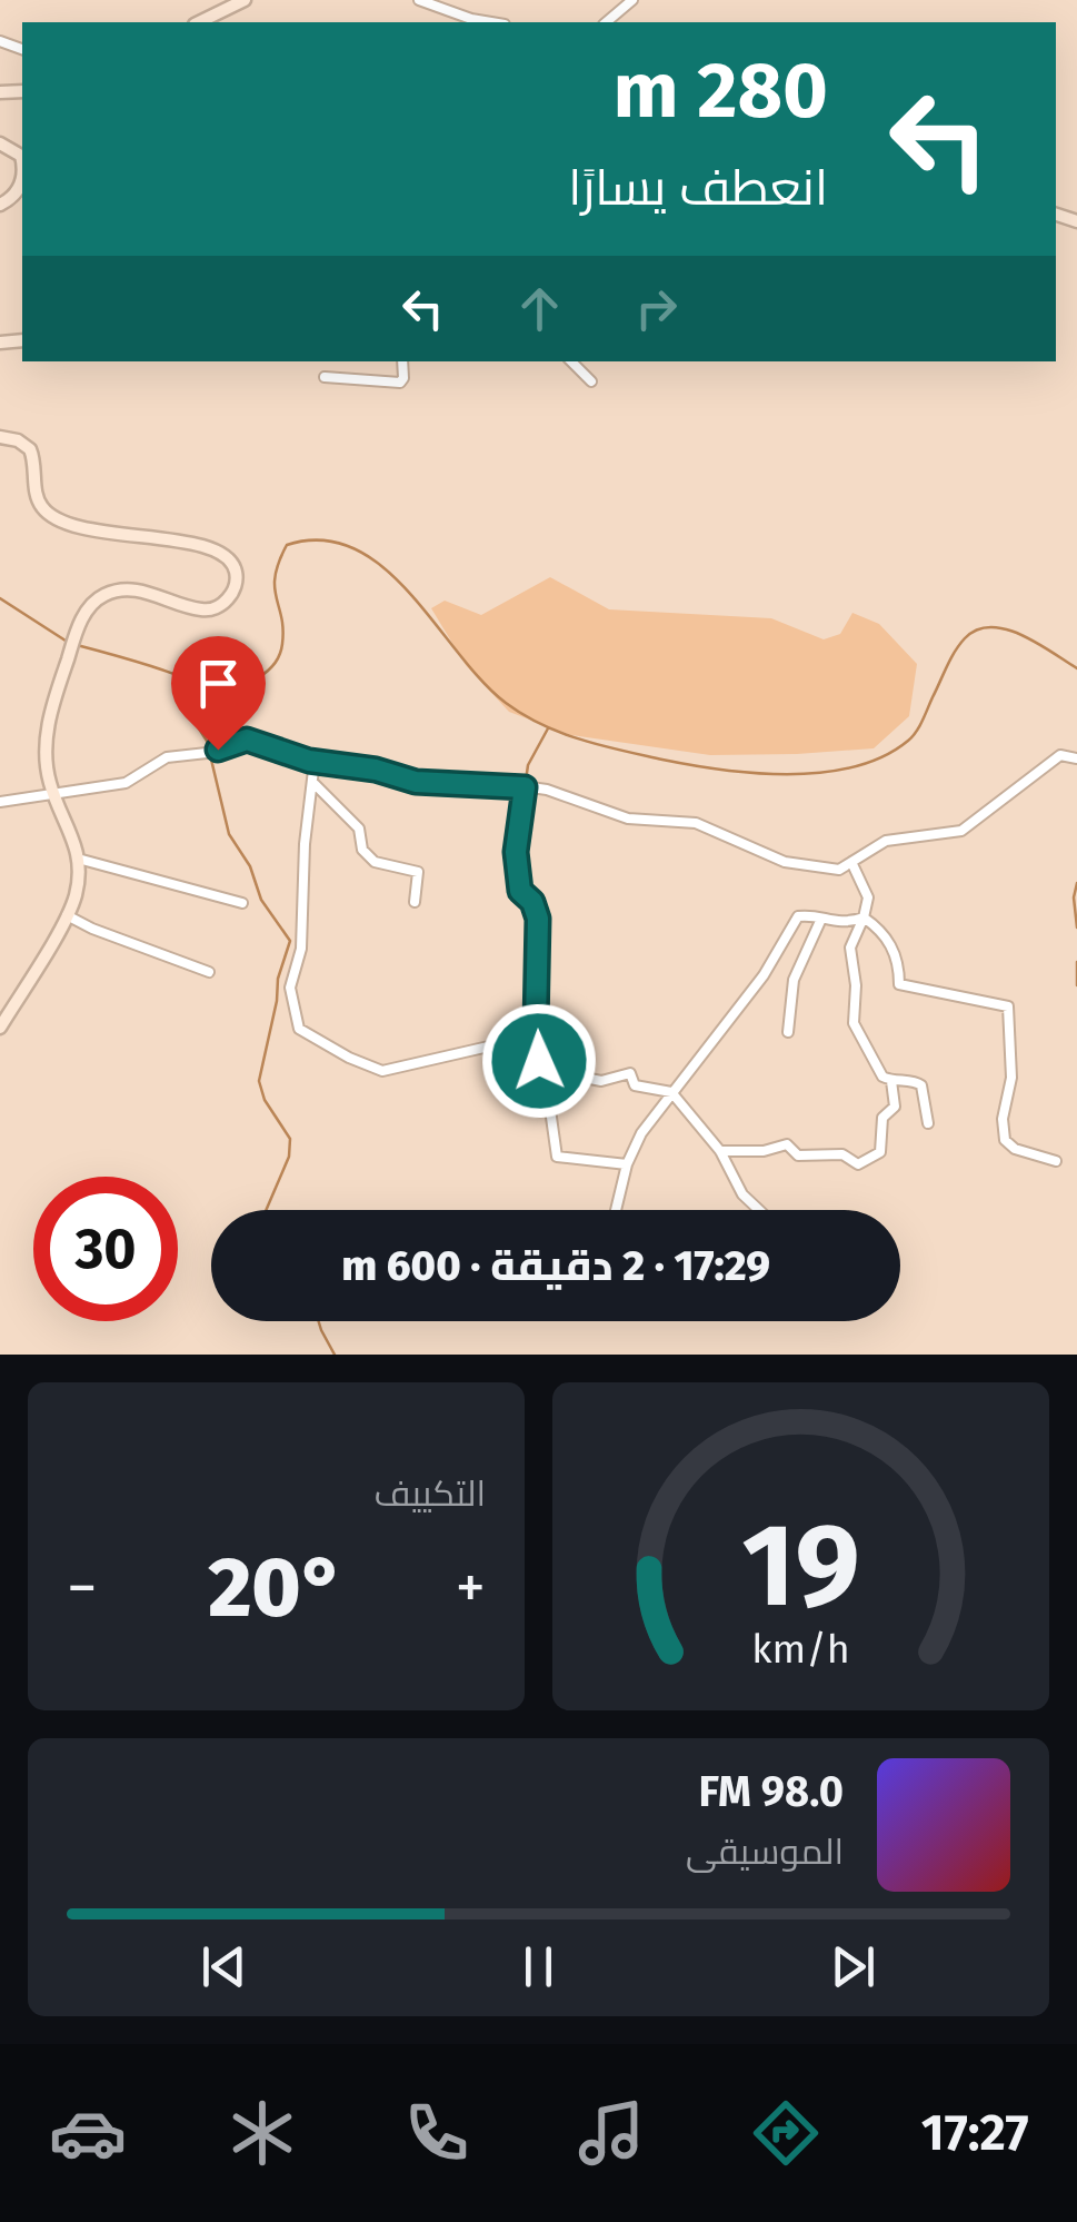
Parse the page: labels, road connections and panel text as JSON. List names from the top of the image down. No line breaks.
{"page":{"turn":["280 m","انعطف يسارًا"],"limit":"30","trip":"17:29 · 2 دقيقة · 600 m","tile":"التكييف","heat":["−","20°","+"],"song":["98.0 FM","الموسيقى"],"tabs":"17:27","gauge":["19","km/h"]}}
